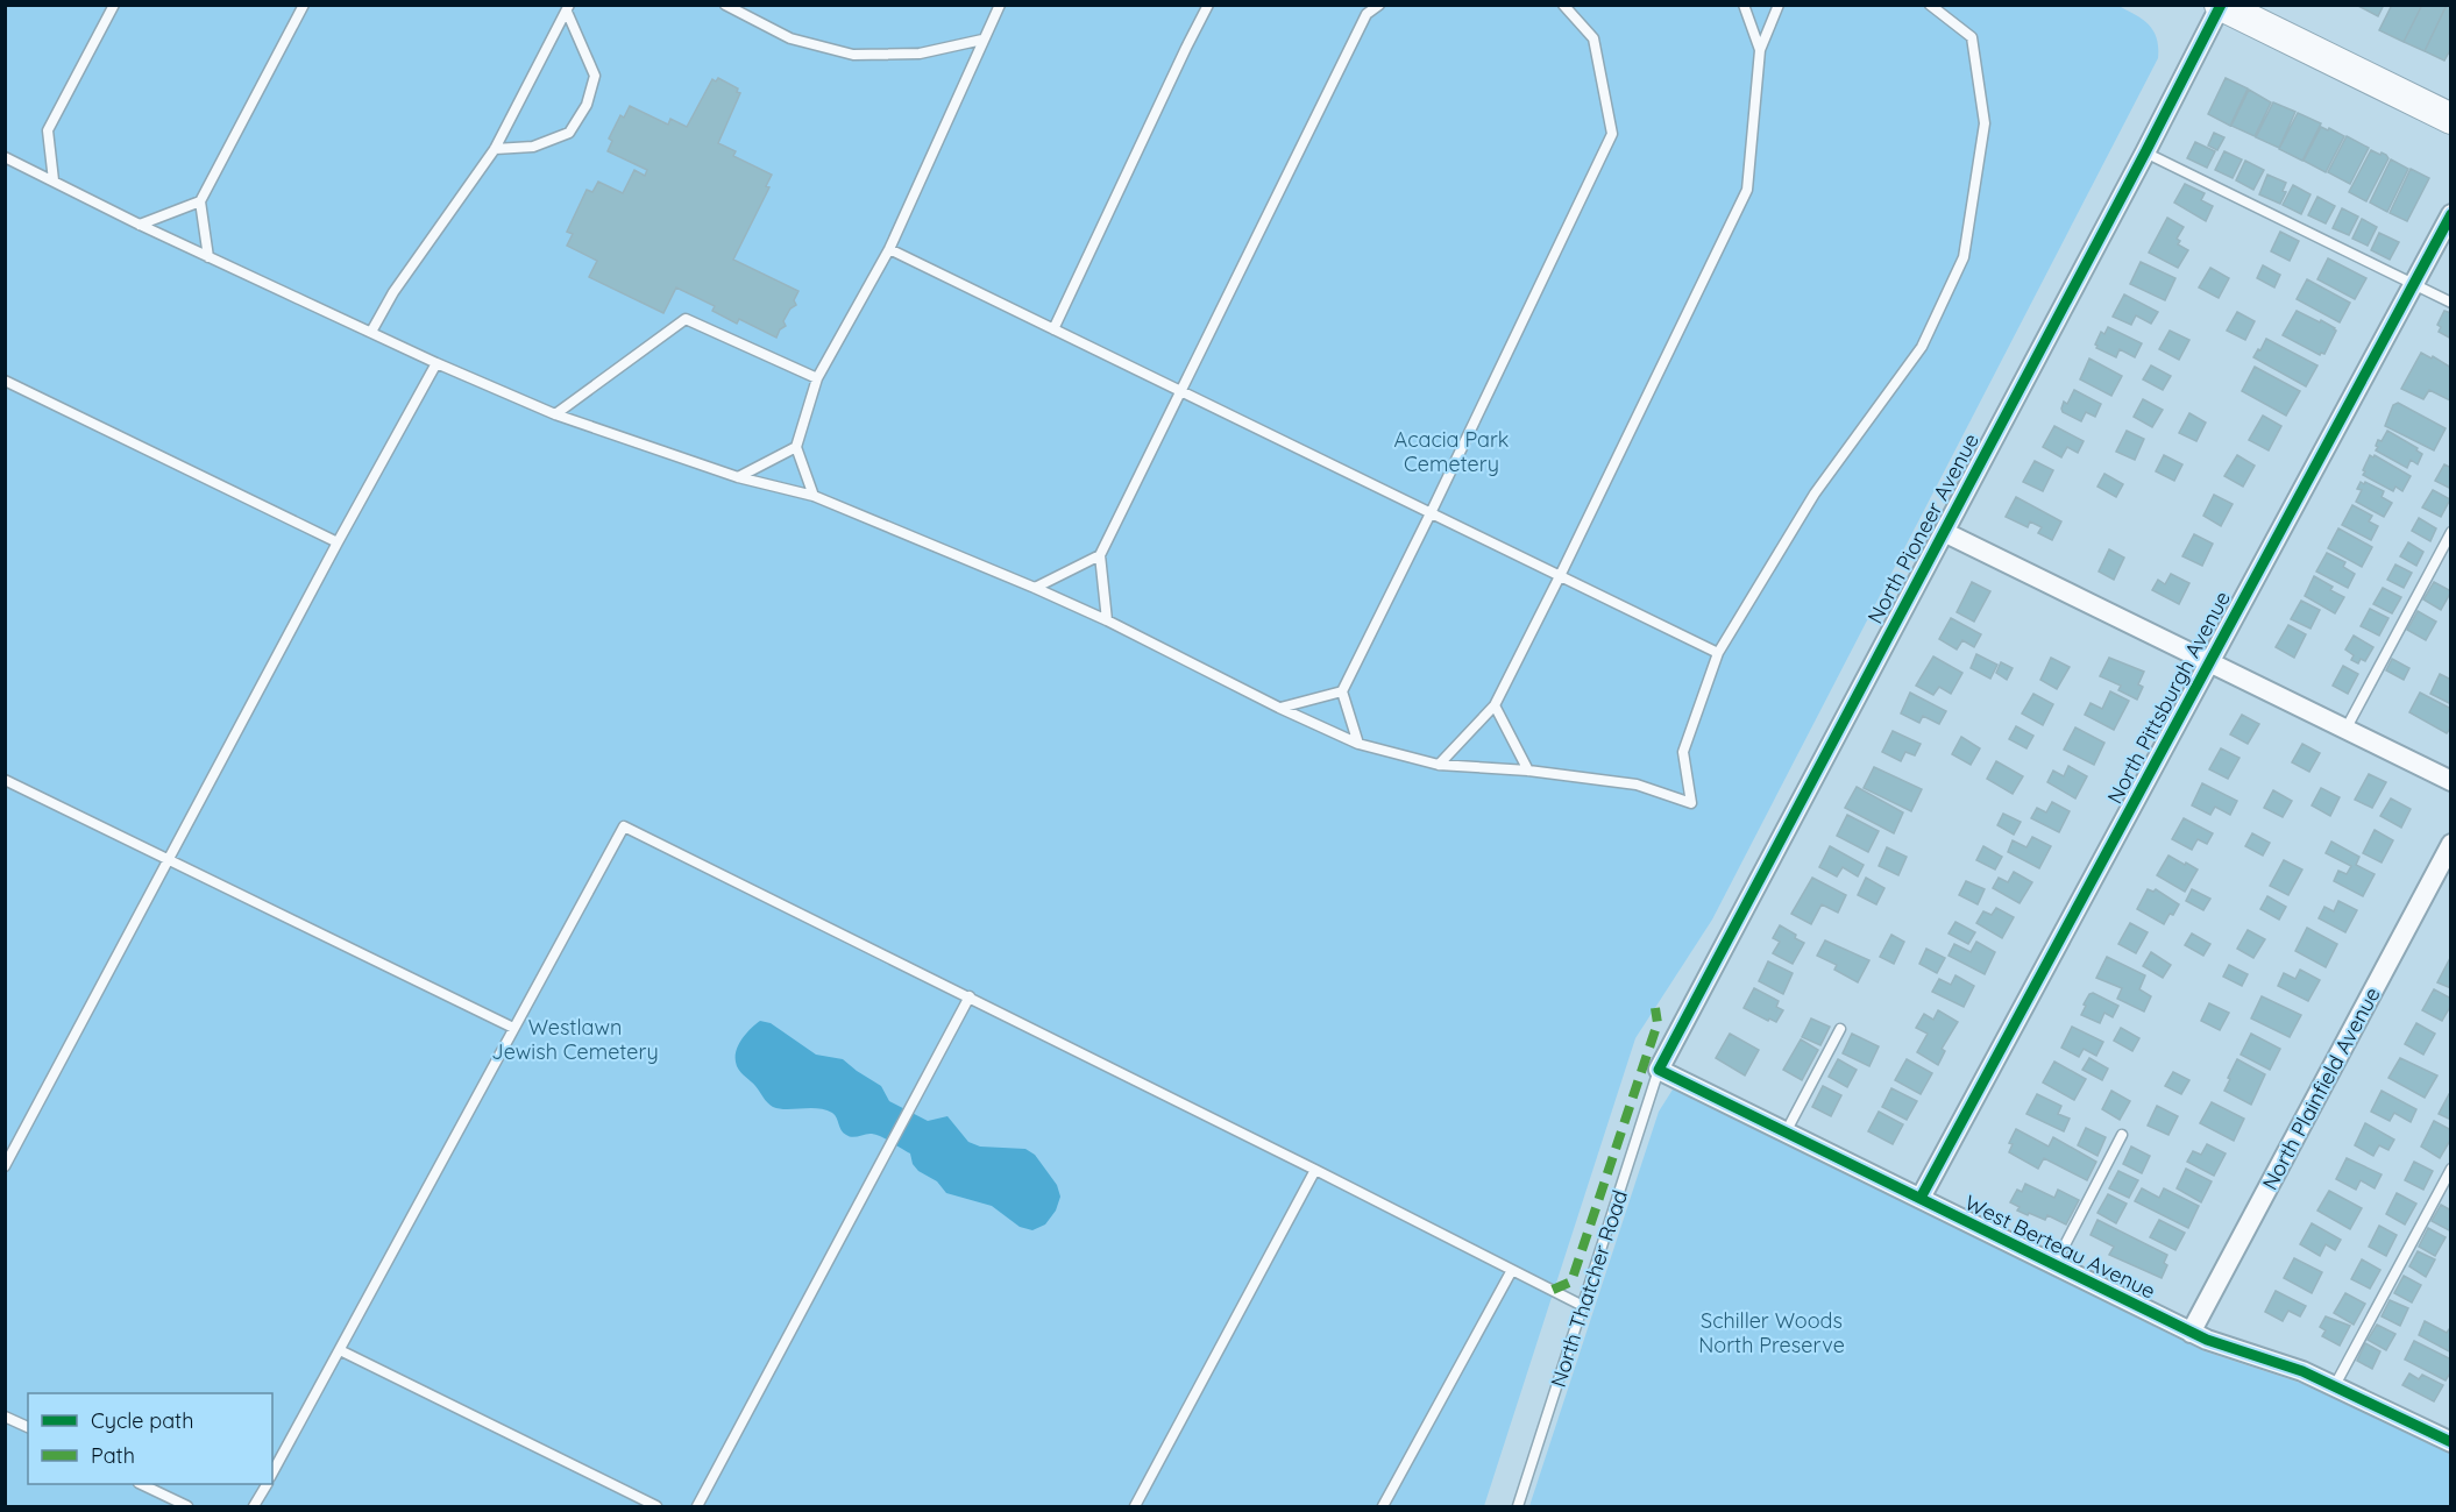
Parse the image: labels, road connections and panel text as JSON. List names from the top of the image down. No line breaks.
{"streets":{"street":["North Pioneer Avenue","North Pittsburgh Avenue","North Plainfield Avenue","West Berteau Avenue"],"lane":["North Thatcher Road"]},"crossings":[["North Pioneer Avenue","West Berteau Avenue"],["North Pioneer Avenue","North Thatcher Road"],["North Pittsburgh Avenue","West Berteau Avenue"],["North Plainfield Avenue","West Berteau Avenue"],["West Berteau Avenue","North Thatcher Road"]],"parks":["Acacia Park Cemetery","Westlawn Jewish Cemetery","Schiller Woods North Preserve"],"legend":["Cycle path","Path"]}
